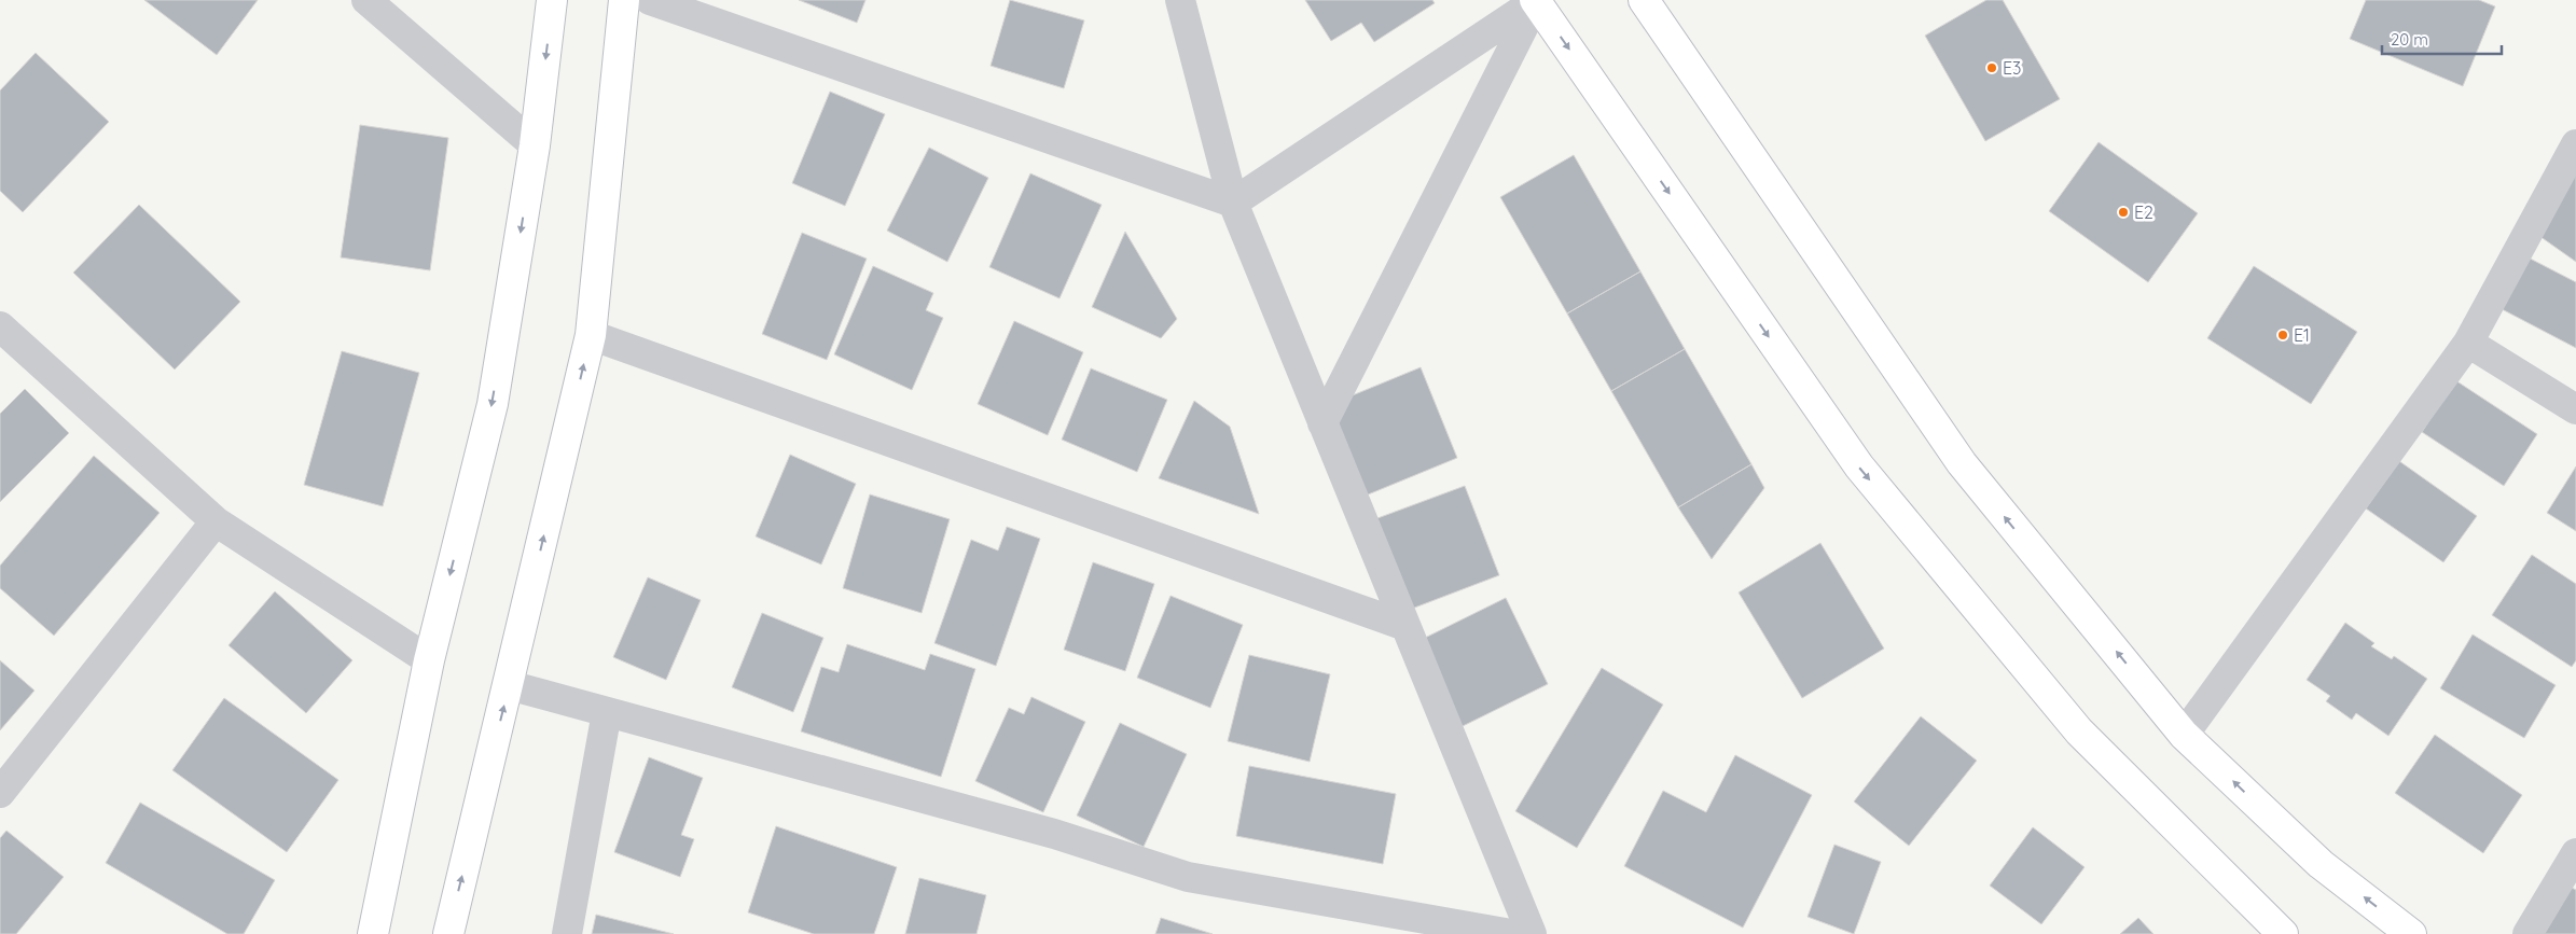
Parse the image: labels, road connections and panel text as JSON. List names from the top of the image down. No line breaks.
{"places":["E3","E2","E1"],"scale_bar":"20 m"}
